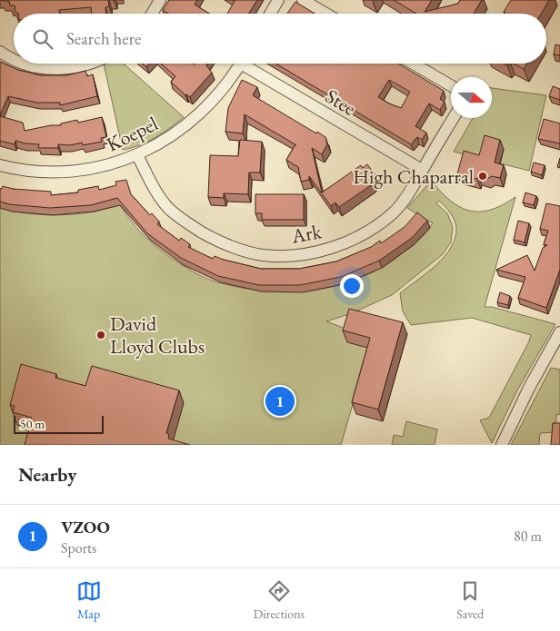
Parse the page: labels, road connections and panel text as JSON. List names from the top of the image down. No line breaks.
{"streets":{"street":["Stee","Koepel","Ark"]},"crossings":[["Stee","Ark"],["Koepel","Ark"]],"places":["High Chaparral","David Lloyd Clubs"],"scale_bar":"50 m","north":"right","page":{"search":"Search here","pins":"1","scale":"50 m","heading":"Nearby","list":[{"mark":"1","name":"VZOO","note":"Sports","value":"80 m"}],"nav":["Map","Directions","Saved"]}}
